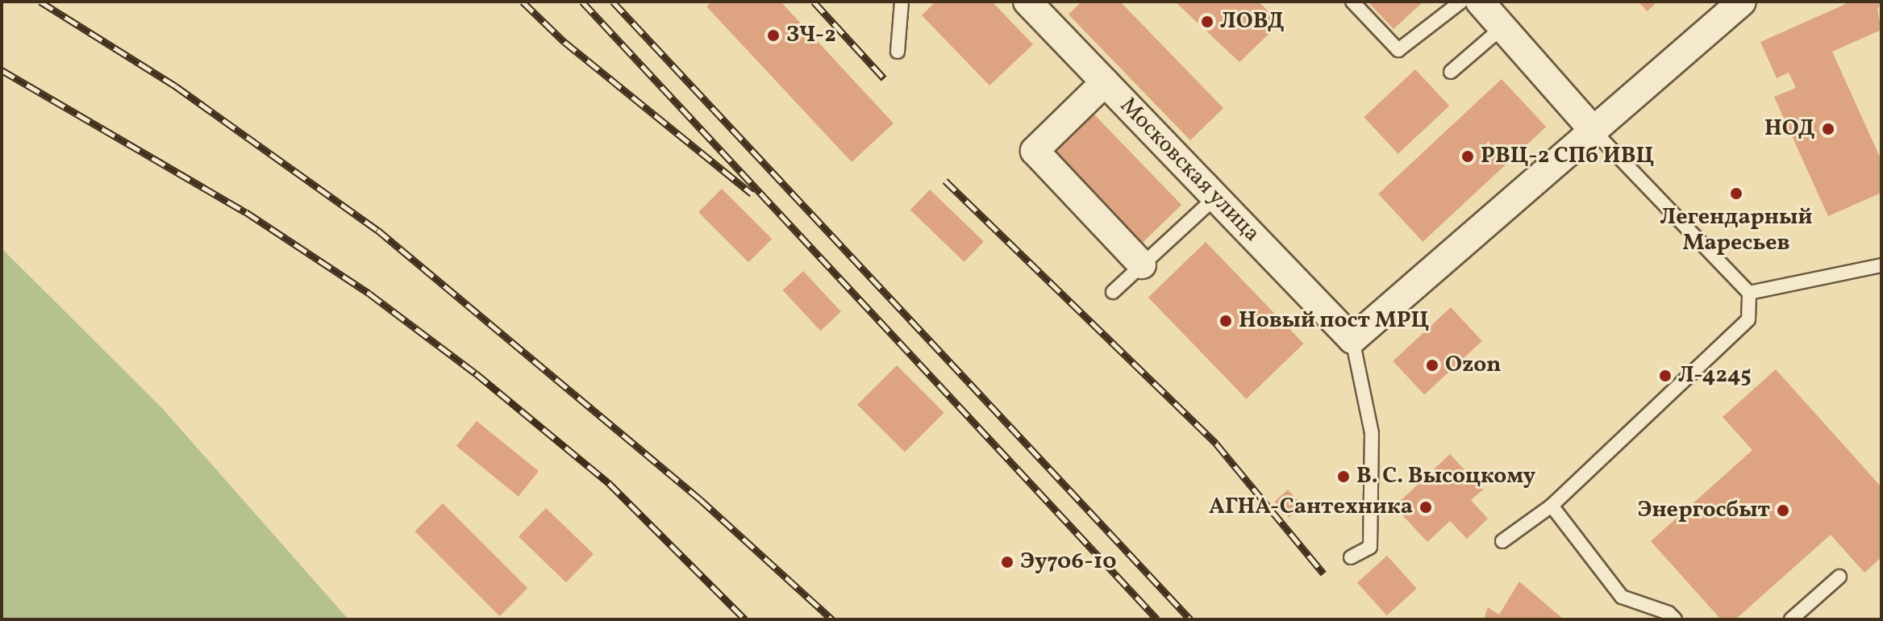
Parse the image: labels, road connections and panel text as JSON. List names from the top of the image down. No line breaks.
{"streets":{"street":["Московская улица"]},"places":["ЛОВД","ЗЧ-2","НОД","РВЦ-2 СПб ИВЦ","Легендарный Маресьев","Новый пост МРЦ","Ozon","Л-4245","В. С. Высоцкому","АГНА-Сантехника","Энергосбыт","Эу706-10"]}
